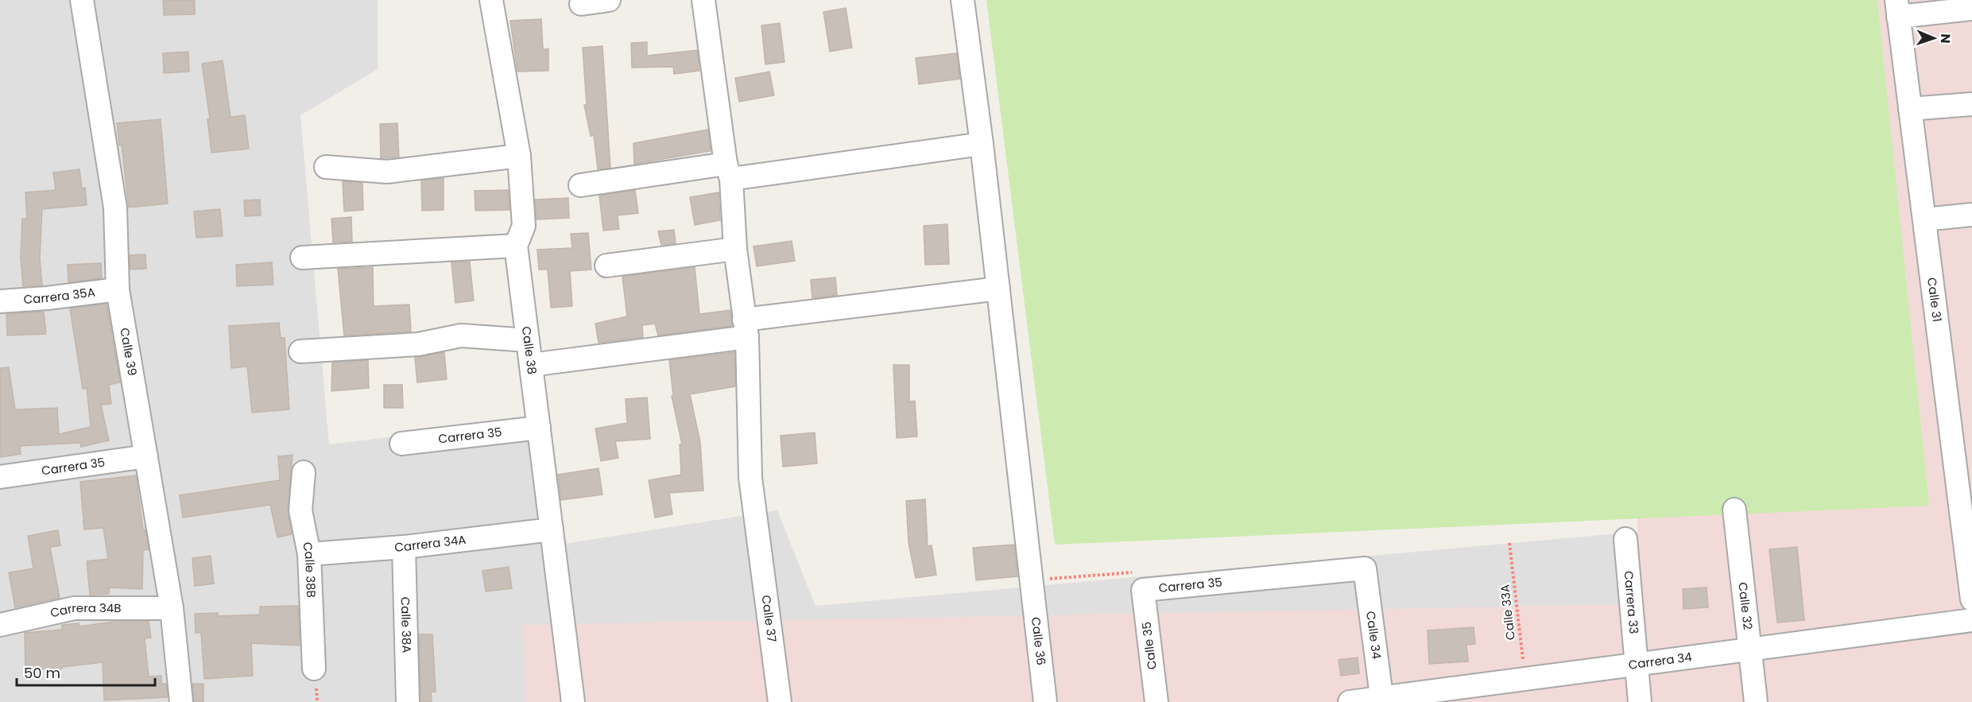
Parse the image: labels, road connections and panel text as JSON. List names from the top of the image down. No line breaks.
{"streets":{"street":["Carrera 35A","Calle 31","Calle 38","Calle 39","Carrera 35","Carrera 34A","Calle 38B","Carrera 33","Calle 32","Carrera 34B","Calle 37","Calle 38A","Calle 34","Calle 36","Calle 35","Carrera 34"],"path":["Calle 33A"]},"crossings":[["Carrera 35A","Calle 39"],["Calle 38","Carrera 35"],["Calle 38","Carrera 34A"],["Calle 39","Carrera 35"],["Calle 39","Carrera 34B"],["Carrera 35","Calle 34"],["Carrera 35","Calle 36"],["Carrera 35","Calle 35"],["Carrera 34A","Calle 38B"],["Carrera 34A","Calle 38A"],["Carrera 33","Carrera 34"],["Calle 32","Carrera 34"],["Calle 33A","Carrera 34"],["Calle 34","Carrera 34"]],"scale_bar":"50 m","north":"right"}
